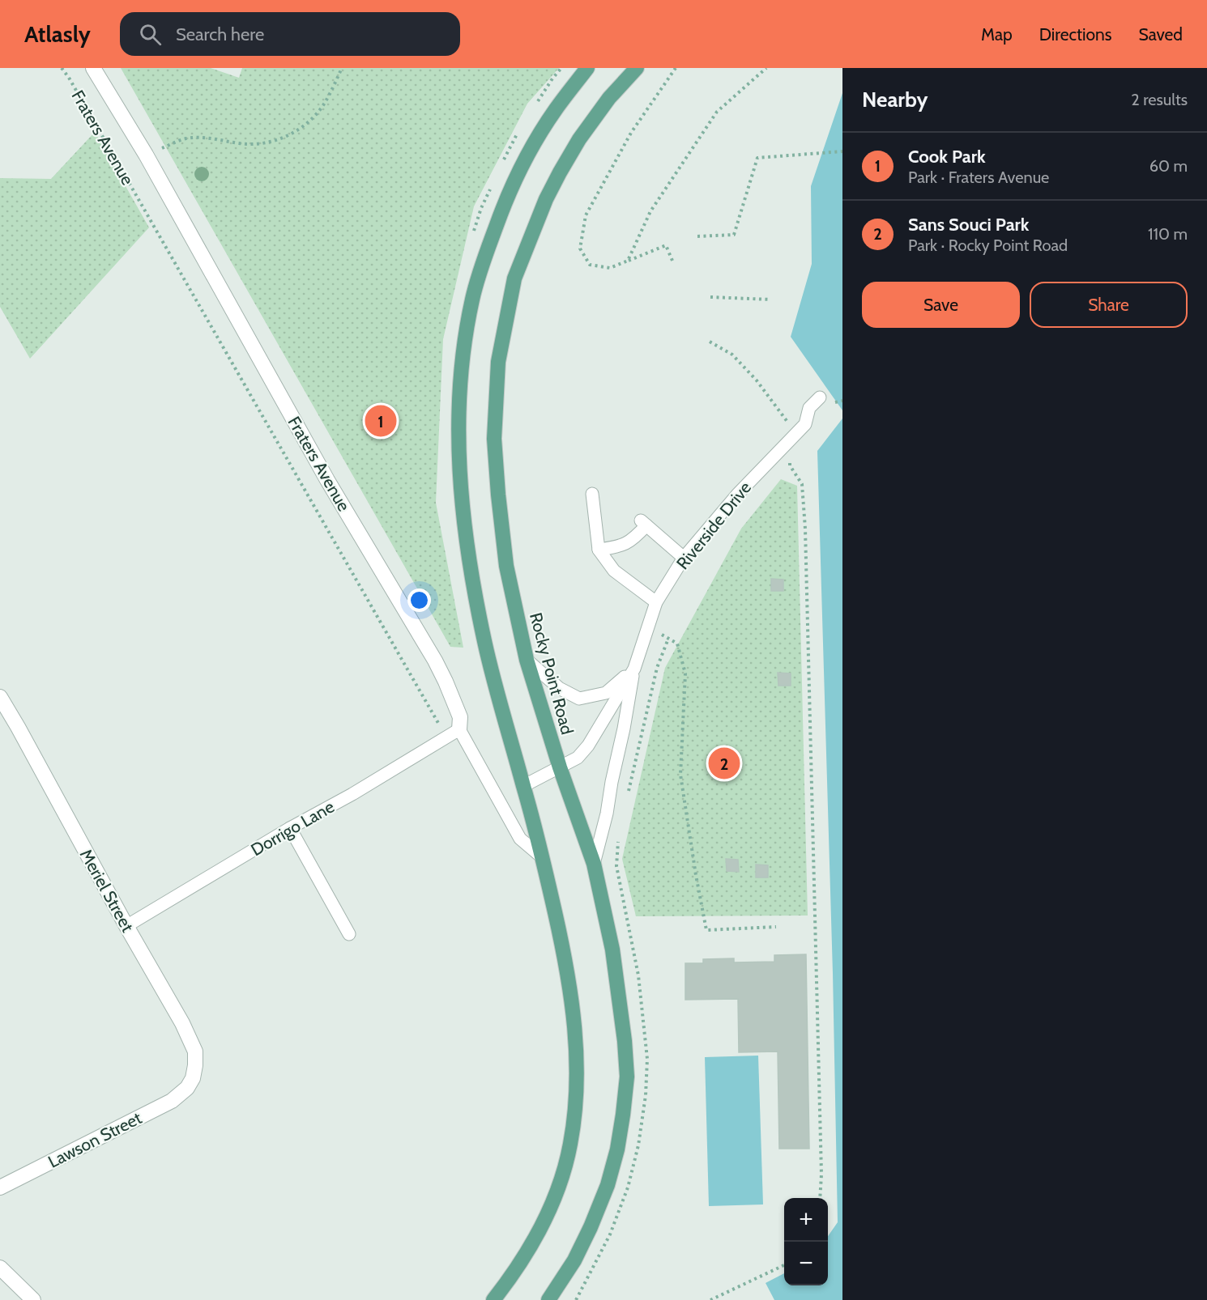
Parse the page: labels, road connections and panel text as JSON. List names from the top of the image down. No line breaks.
{"streets":{"main road":["Rocky Point Road"],"street":["Fraters Avenue","Meriel Street","Lawson Street"],"lane":["Riverside Drive","Dorrigo Lane"]},"crossings":[["Fraters Avenue","Dorrigo Lane"],["Riverside Drive","Rocky Point Road"],["Dorrigo Lane","Meriel Street"],["Meriel Street","Lawson Street"]],"page":{"header":"Atlasly","search":"Search here","nav":["Map","Directions","Saved"],"heading":["Nearby","2 results"],"list":[{"mark":"1","name":"Cook Park","note":"Park · Fraters Avenue","value":"60 m"},{"mark":"2","name":"Sans Souci Park","note":"Park · Rocky Point Road","value":"110 m"}],"buttons":["Save","Share"],"pins":["1","2"],"map_buttons":["+","−"]}}
